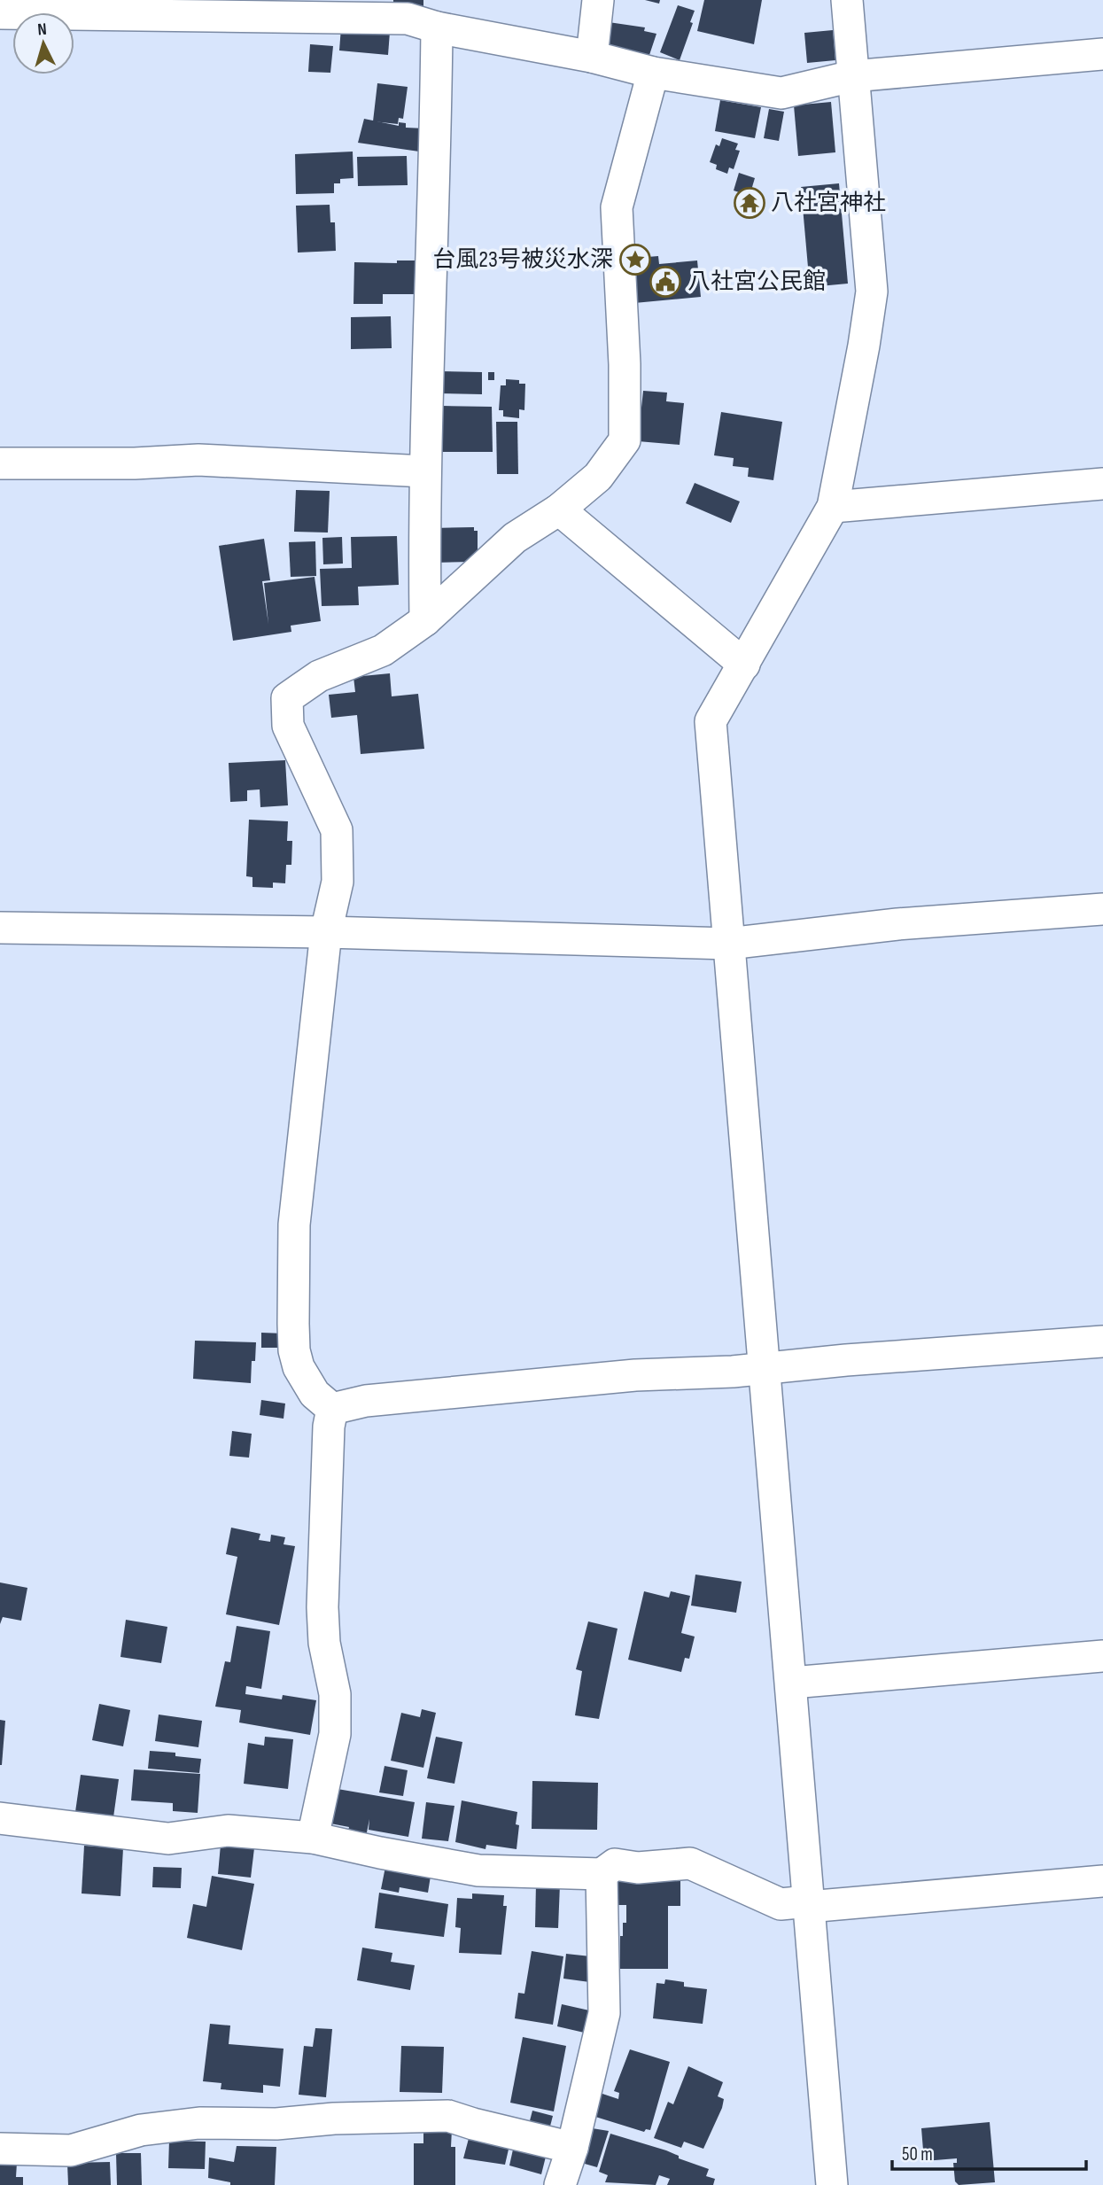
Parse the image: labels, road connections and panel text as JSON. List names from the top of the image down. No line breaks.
{"places":{"temple":["八社宮神社"],"place":["台風23号被災水深"],"public building":["八社宮公民館"]},"scale_bar":"50 m","north":"top"}
